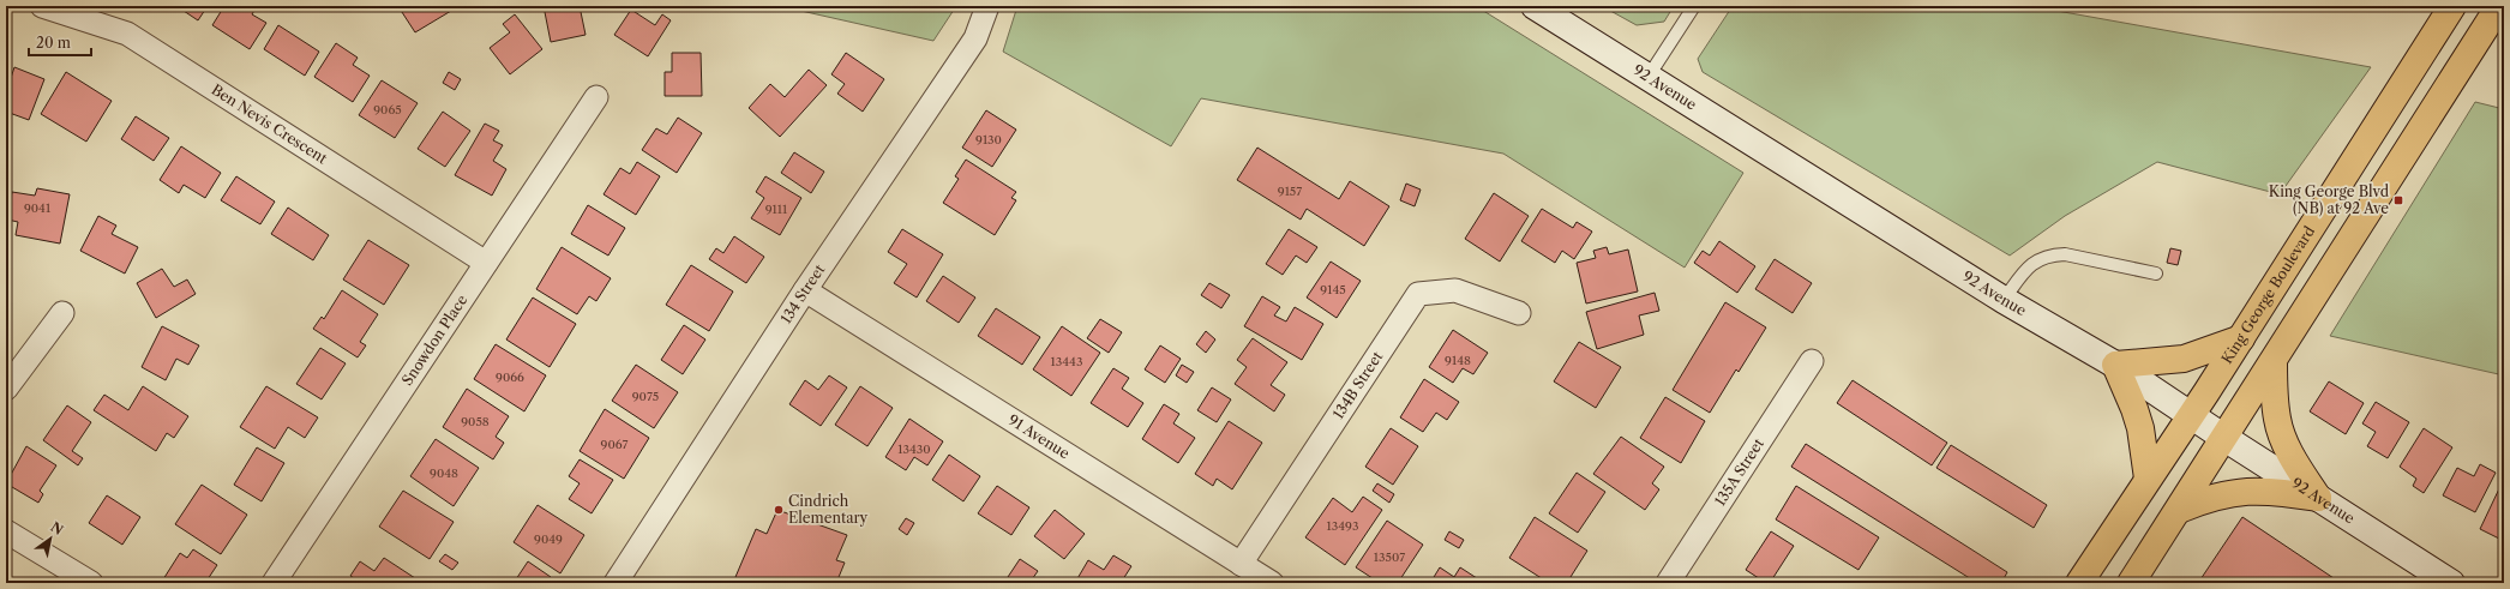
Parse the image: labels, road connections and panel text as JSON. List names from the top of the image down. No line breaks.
{"streets":{"main road":["92 Avenue","King George Boulevard"],"street":["Ben Nevis Crescent","134 Street","Snowdon Place","134B Street","91 Avenue","135A Street"]},"crossings":[["92 Avenue","King George Boulevard"],["Ben Nevis Crescent","Snowdon Place"],["134 Street","91 Avenue"],["134B Street","91 Avenue"]],"places":{"transit":["King George Blvd (NB) at 92 Ave"],"other":["Cindrich Elementary"]},"house_numbers":["9065","9130","9157","9041","9111","9145","9148","13443","9066","9075","9058","9067","13430","9048","13493","9049","13507"],"scale_bar":"20 m","north":"top right"}
